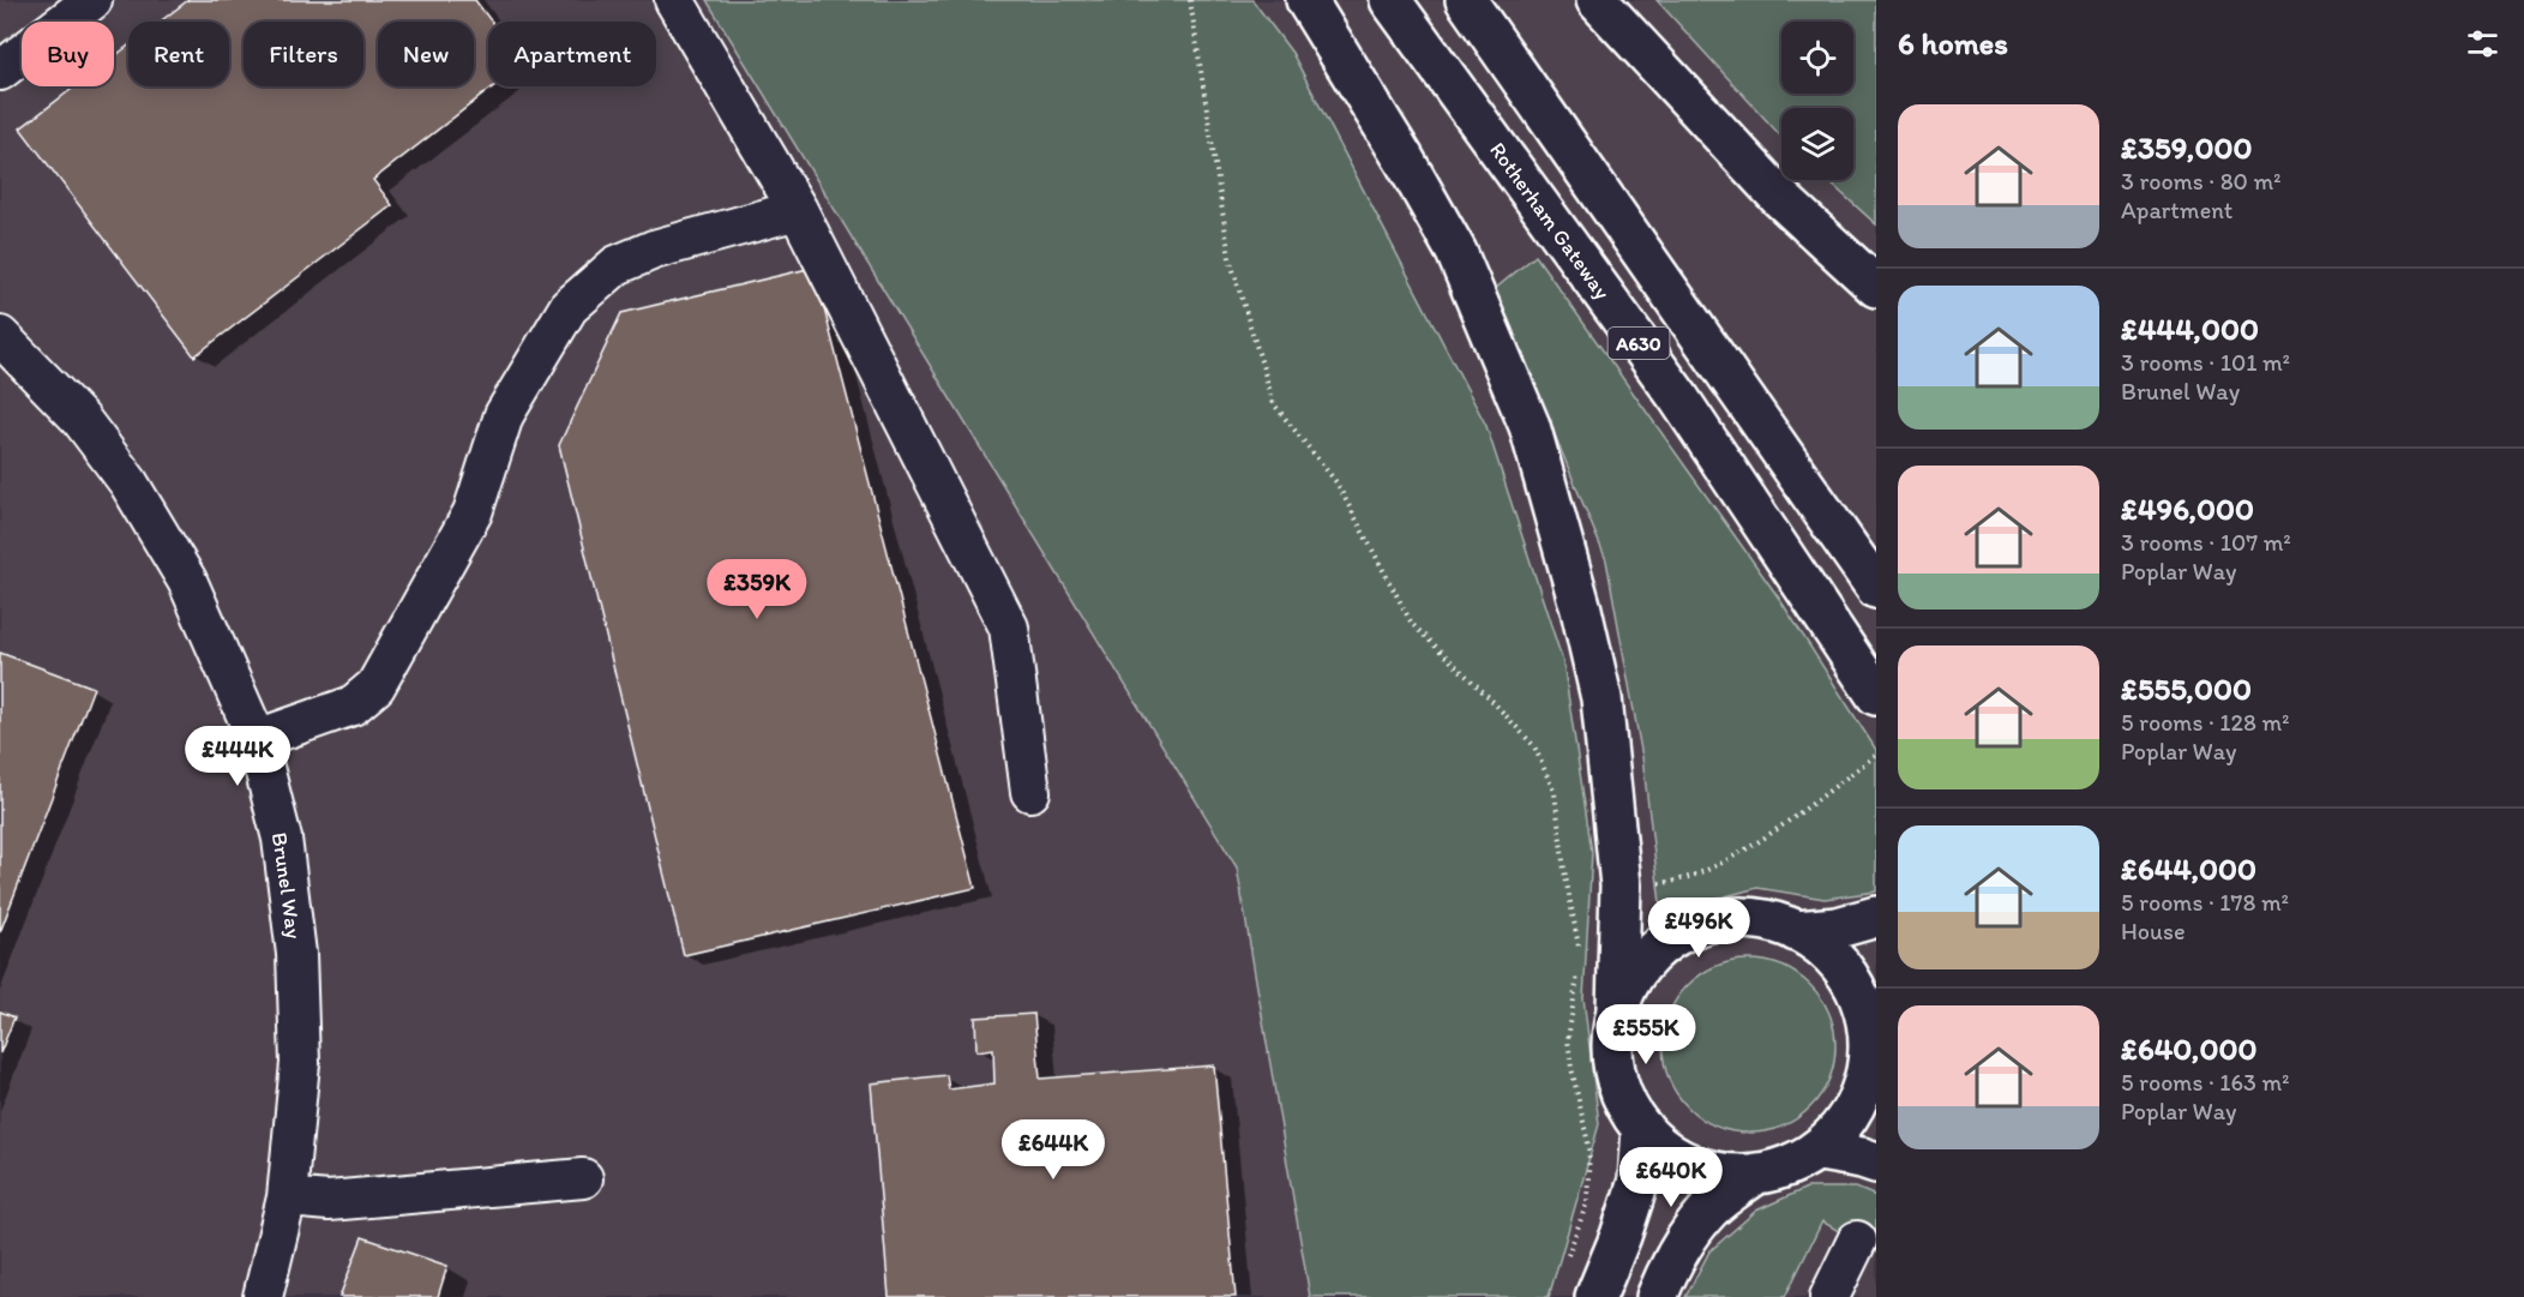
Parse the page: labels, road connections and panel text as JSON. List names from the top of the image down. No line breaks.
{"streets":{"main road":["Rotherham Gateway","A630"],"street":["Brunel Way"]},"page":{"heading":"6 homes","chip":["Buy","Rent","Filters","New","Apartment"],"list":[{"name":"£359,000","note":"3 rooms · 80 m² · Apartment"},{"name":"£444,000","note":"3 rooms · 101 m² · Brunel Way"},{"name":"£496,000","note":"3 rooms · 107 m² · Poplar Way"},{"name":"£555,000","note":"5 rooms · 128 m² · Poplar Way"},{"name":"£644,000","note":"5 rooms · 178 m² · House"},{"name":"£640,000","note":"5 rooms · 163 m² · Poplar Way"}],"price":["£359K","£444K","£496K","£555K","£644K","£640K"]}}
